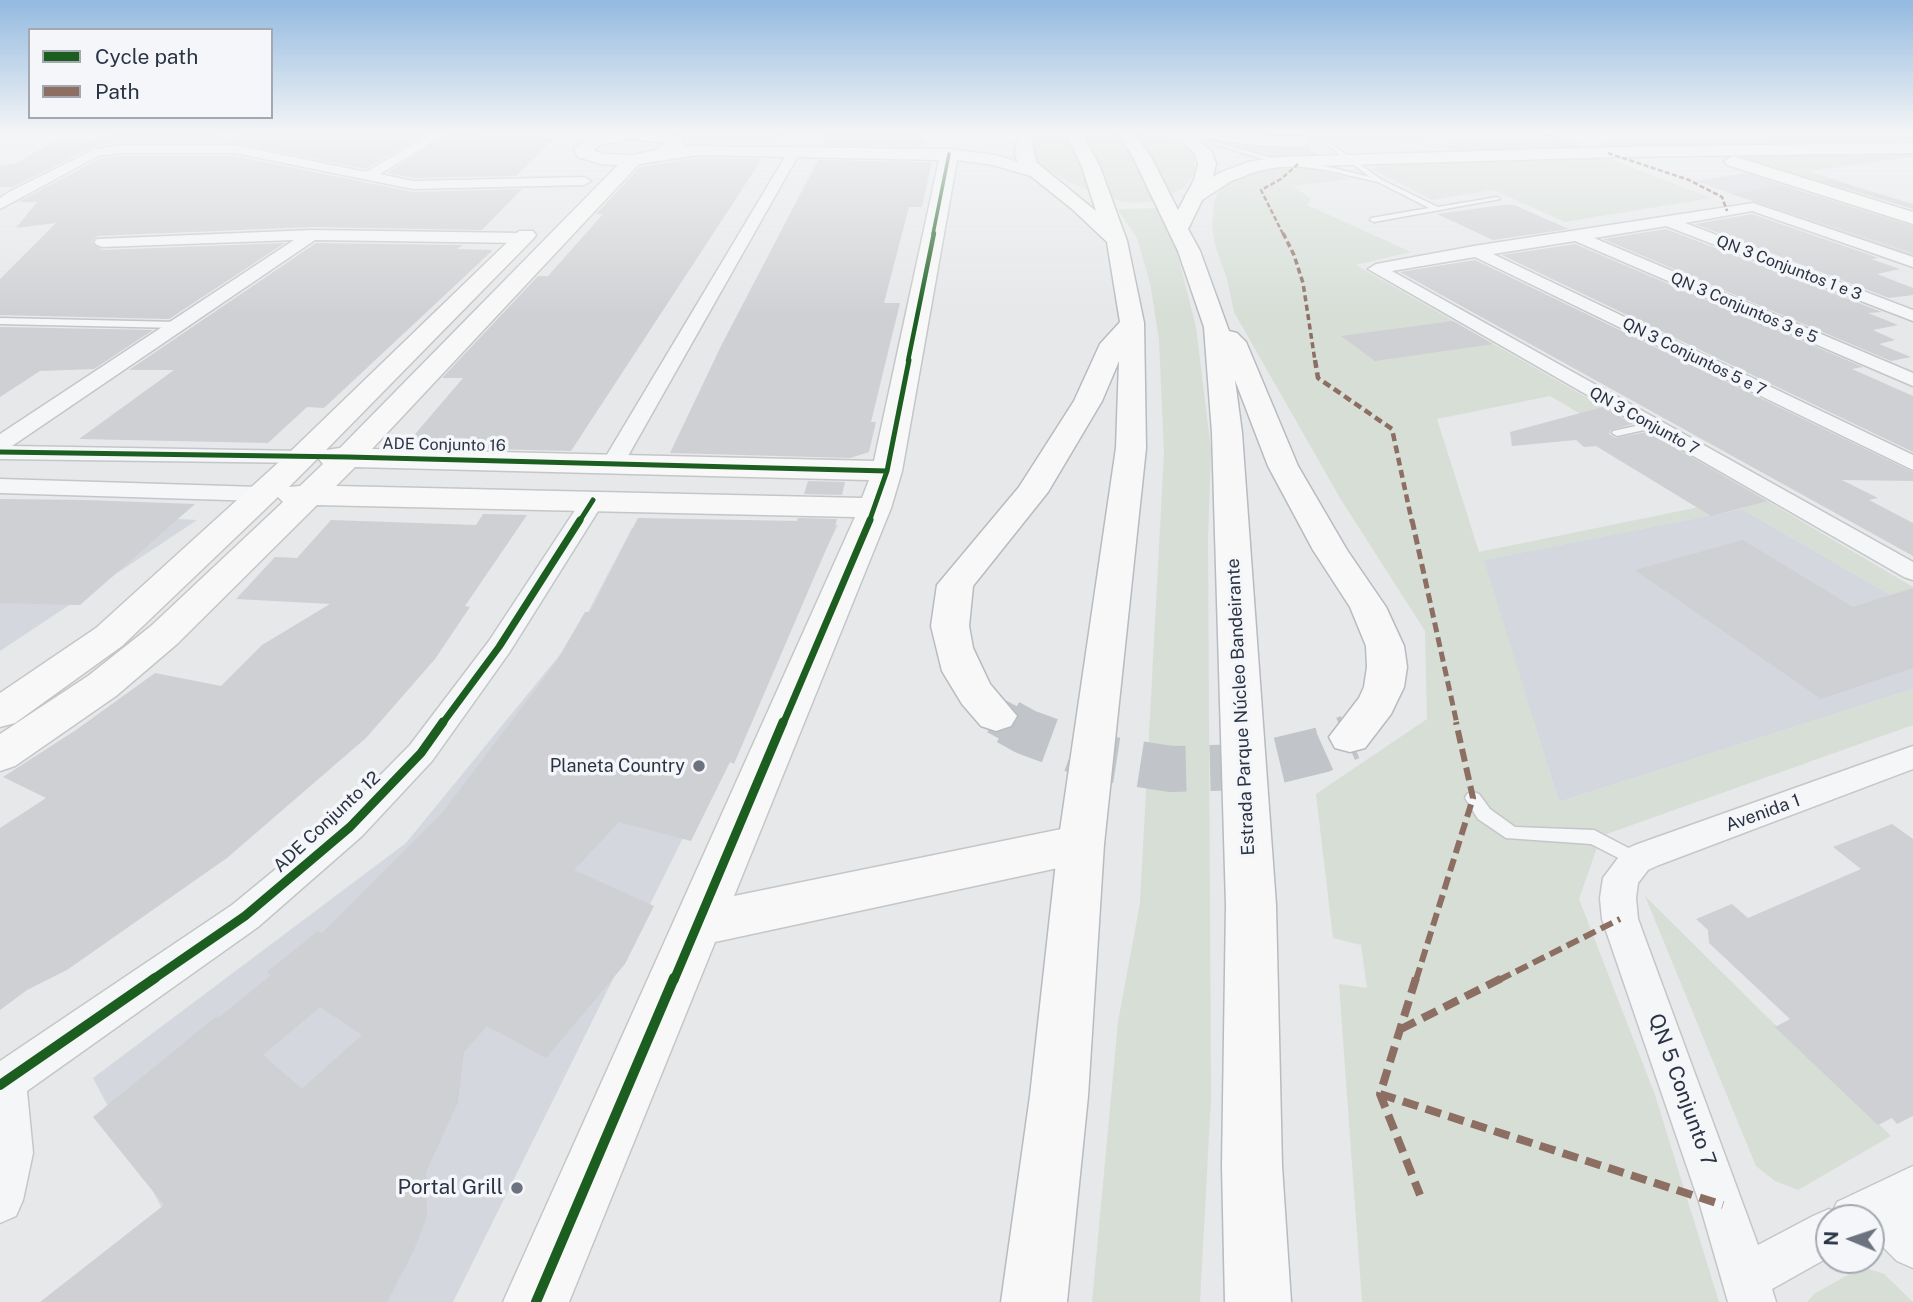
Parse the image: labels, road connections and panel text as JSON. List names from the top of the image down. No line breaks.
{"streets":{"main road":["ADE Conjunto 16","Estrada Parque Núcleo Bandeirante"],"street":["QN 3 Conjuntos 1 e 3","QN 3 Conjuntos 3 e 5","QN 3 Conjuntos 5 e 7","QN 3 Conjunto 7","Avenida 1","ADE Conjunto 12","QN 5 Conjunto 7"]},"crossings":[["QN 3 Conjuntos 5 e 7","QN 3 Conjunto 7"],["Avenida 1","QN 5 Conjunto 7"]],"places":["Planeta Country","Portal Grill"],"legend":["Cycle path","Path"],"north":"left"}
